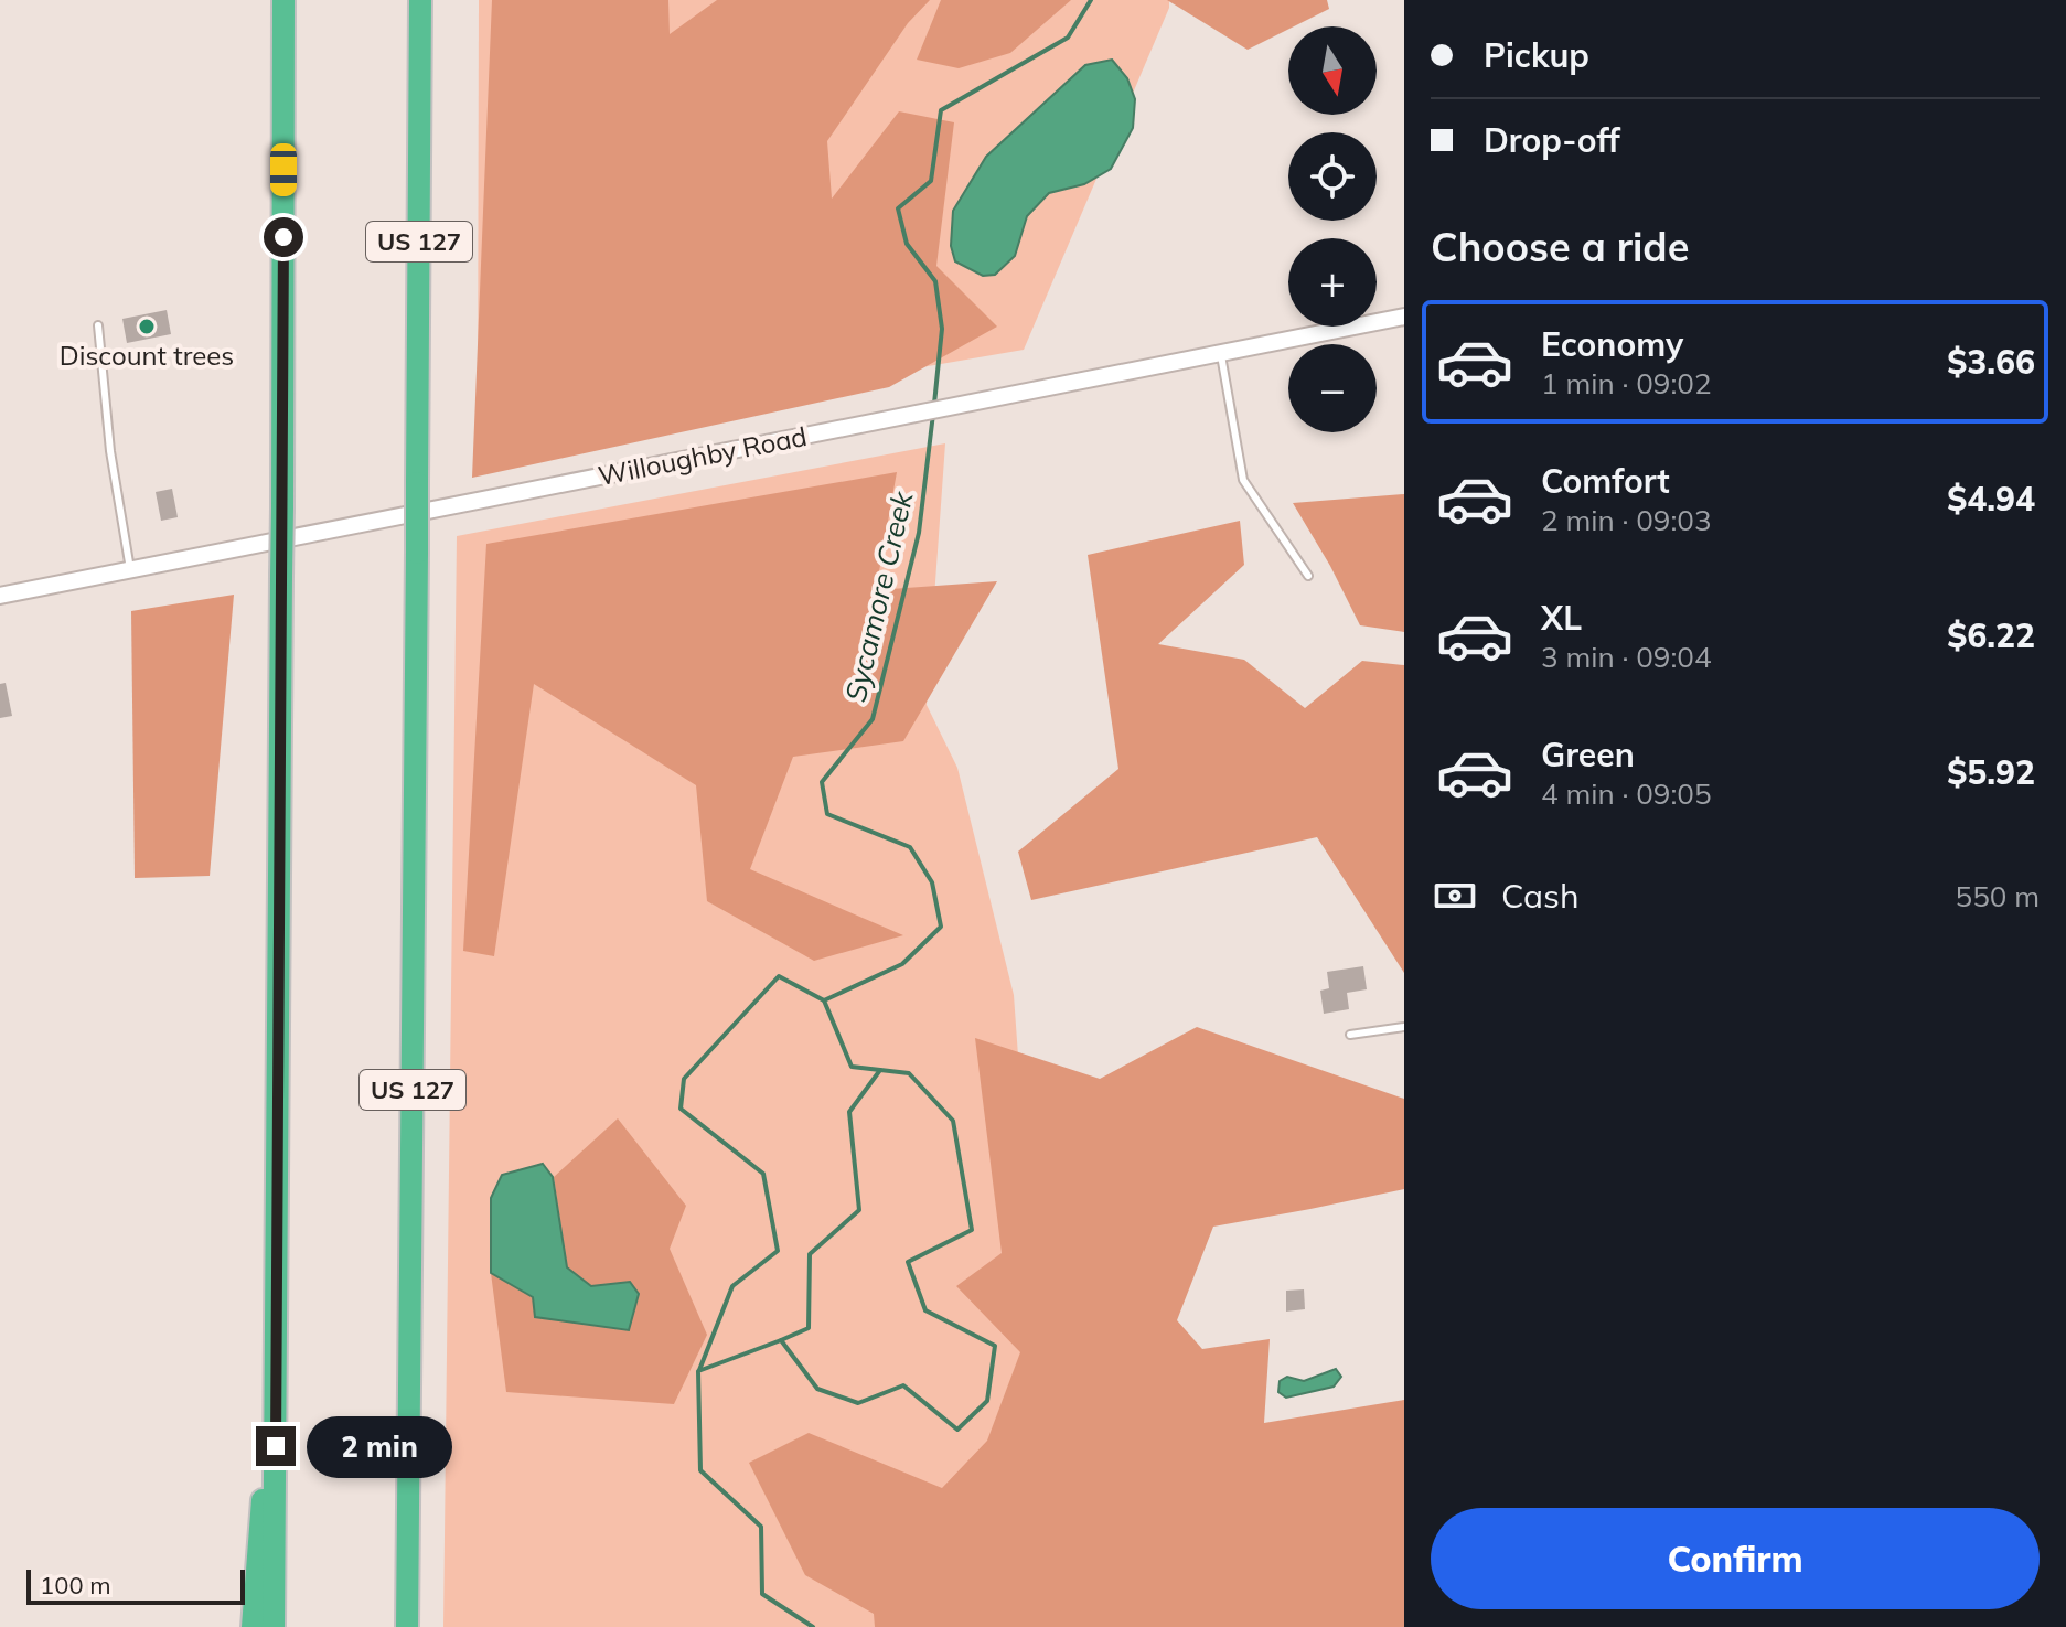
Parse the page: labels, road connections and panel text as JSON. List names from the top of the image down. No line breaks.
{"streets":{"highway":["US 127"],"street":["Willoughby Road"]},"water":["Sycamore Creek"],"places":["Discount trees"],"scale_bar":"100 m","north":"bottom","page":{"banner":["Pickup","Drop-off"],"map_buttons":["+","−"],"heading":"Choose a ride","list":[{"name":"Economy","note":"1 min · 09:02","value":"$3.66"},{"name":"Comfort","note":"2 min · 09:03","value":"$4.94"},{"name":"XL","note":"3 min · 09:04","value":"$6.22"},{"name":"Green","note":"4 min · 09:05","value":"$5.92"}],"pay":["Cash","550 m"],"bubble":"2 min","buttons":"Confirm","scale":"100 m"}}
